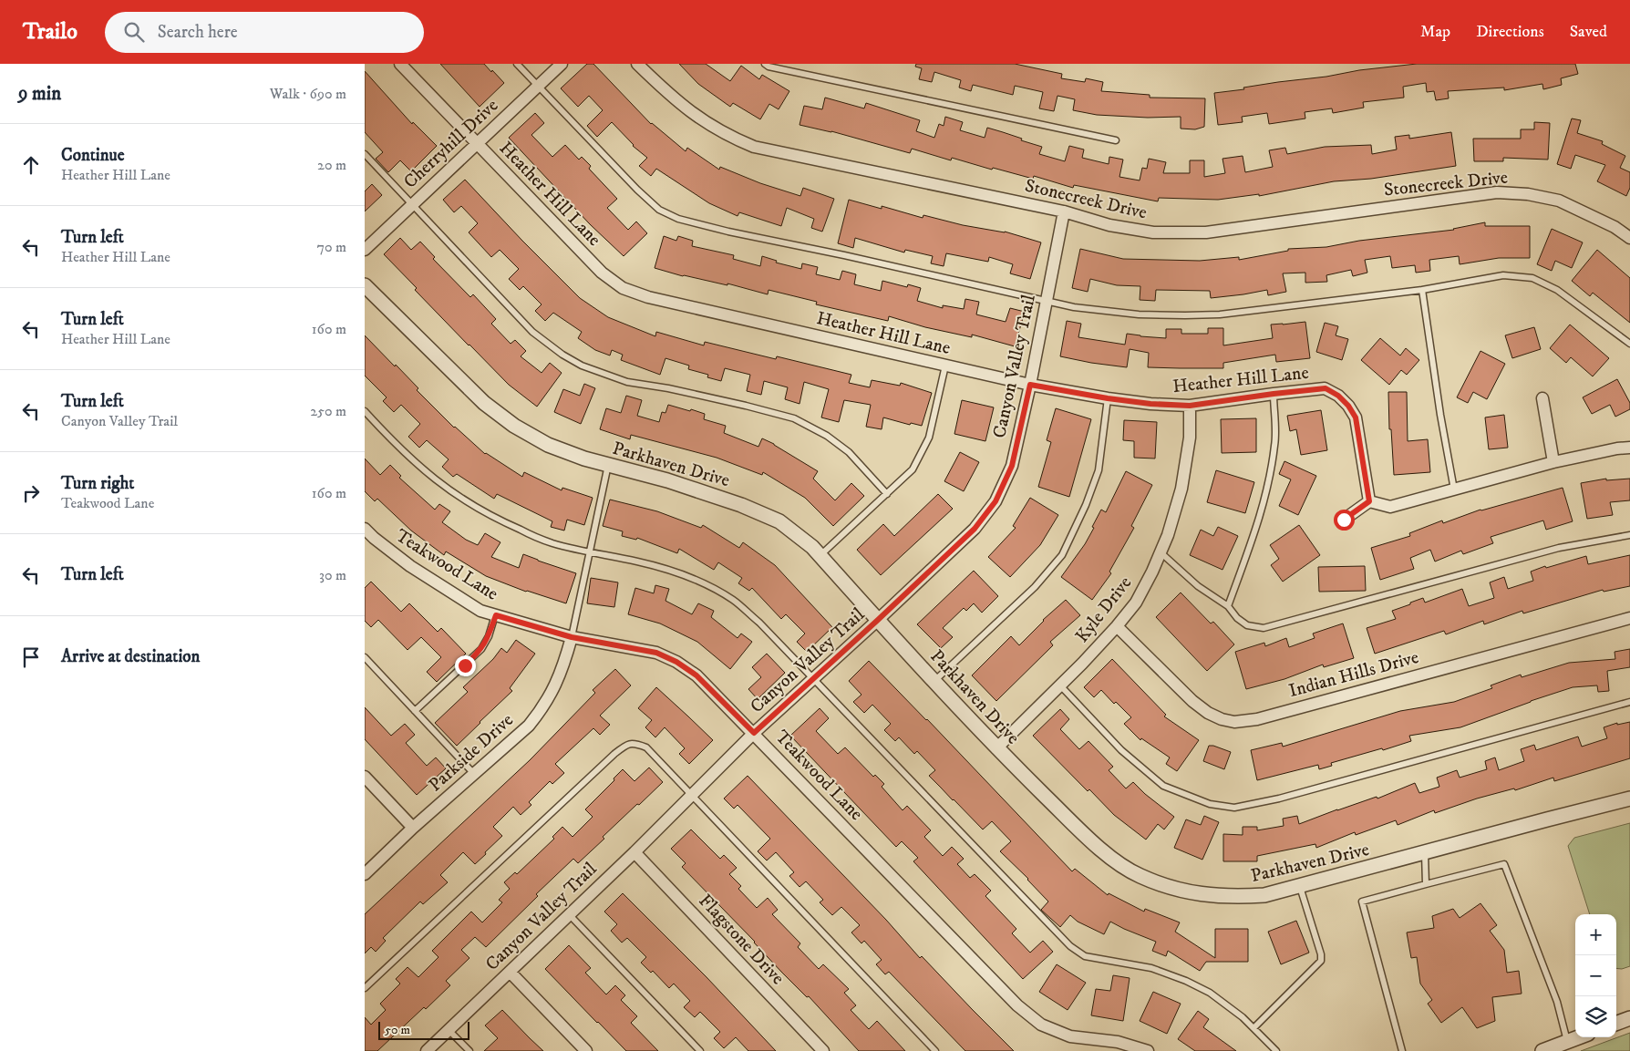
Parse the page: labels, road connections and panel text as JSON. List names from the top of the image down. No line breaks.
{"streets":{"street":["Cherryhill Drive","Stonecreek Drive","Heather Hill Lane","Canyon Valley Trail","Parkhaven Drive","Teakwood Lane","Kyle Drive","Indian Hills Drive","Parkside Drive","Flagstone Drive"]},"crossings":[["Cherryhill Drive","Heather Hill Lane"],["Stonecreek Drive","Canyon Valley Trail"],["Heather Hill Lane","Canyon Valley Trail"],["Heather Hill Lane","Kyle Drive"],["Canyon Valley Trail","Parkhaven Drive"],["Canyon Valley Trail","Teakwood Lane"],["Canyon Valley Trail","Flagstone Drive"],["Parkhaven Drive","Kyle Drive"],["Teakwood Lane","Parkside Drive"],["Kyle Drive","Indian Hills Drive"]],"scale_bar":"50 m","page":{"header":"Trailo","search":"Search here","nav":["Map","Directions","Saved"],"heading":["9 min","Walk · 690 m"],"list":[["Continue","Heather Hill Lane","20 m"],["Turn left","Heather Hill Lane","70 m"],["Turn left","Heather Hill Lane","160 m"],["Turn left","Canyon Valley Trail","250 m"],["Turn right","Teakwood Lane","160 m"],["Turn left","30 m"],"Arrive at destination"],"map_buttons":["+","−"],"scale":"50 m"}}
